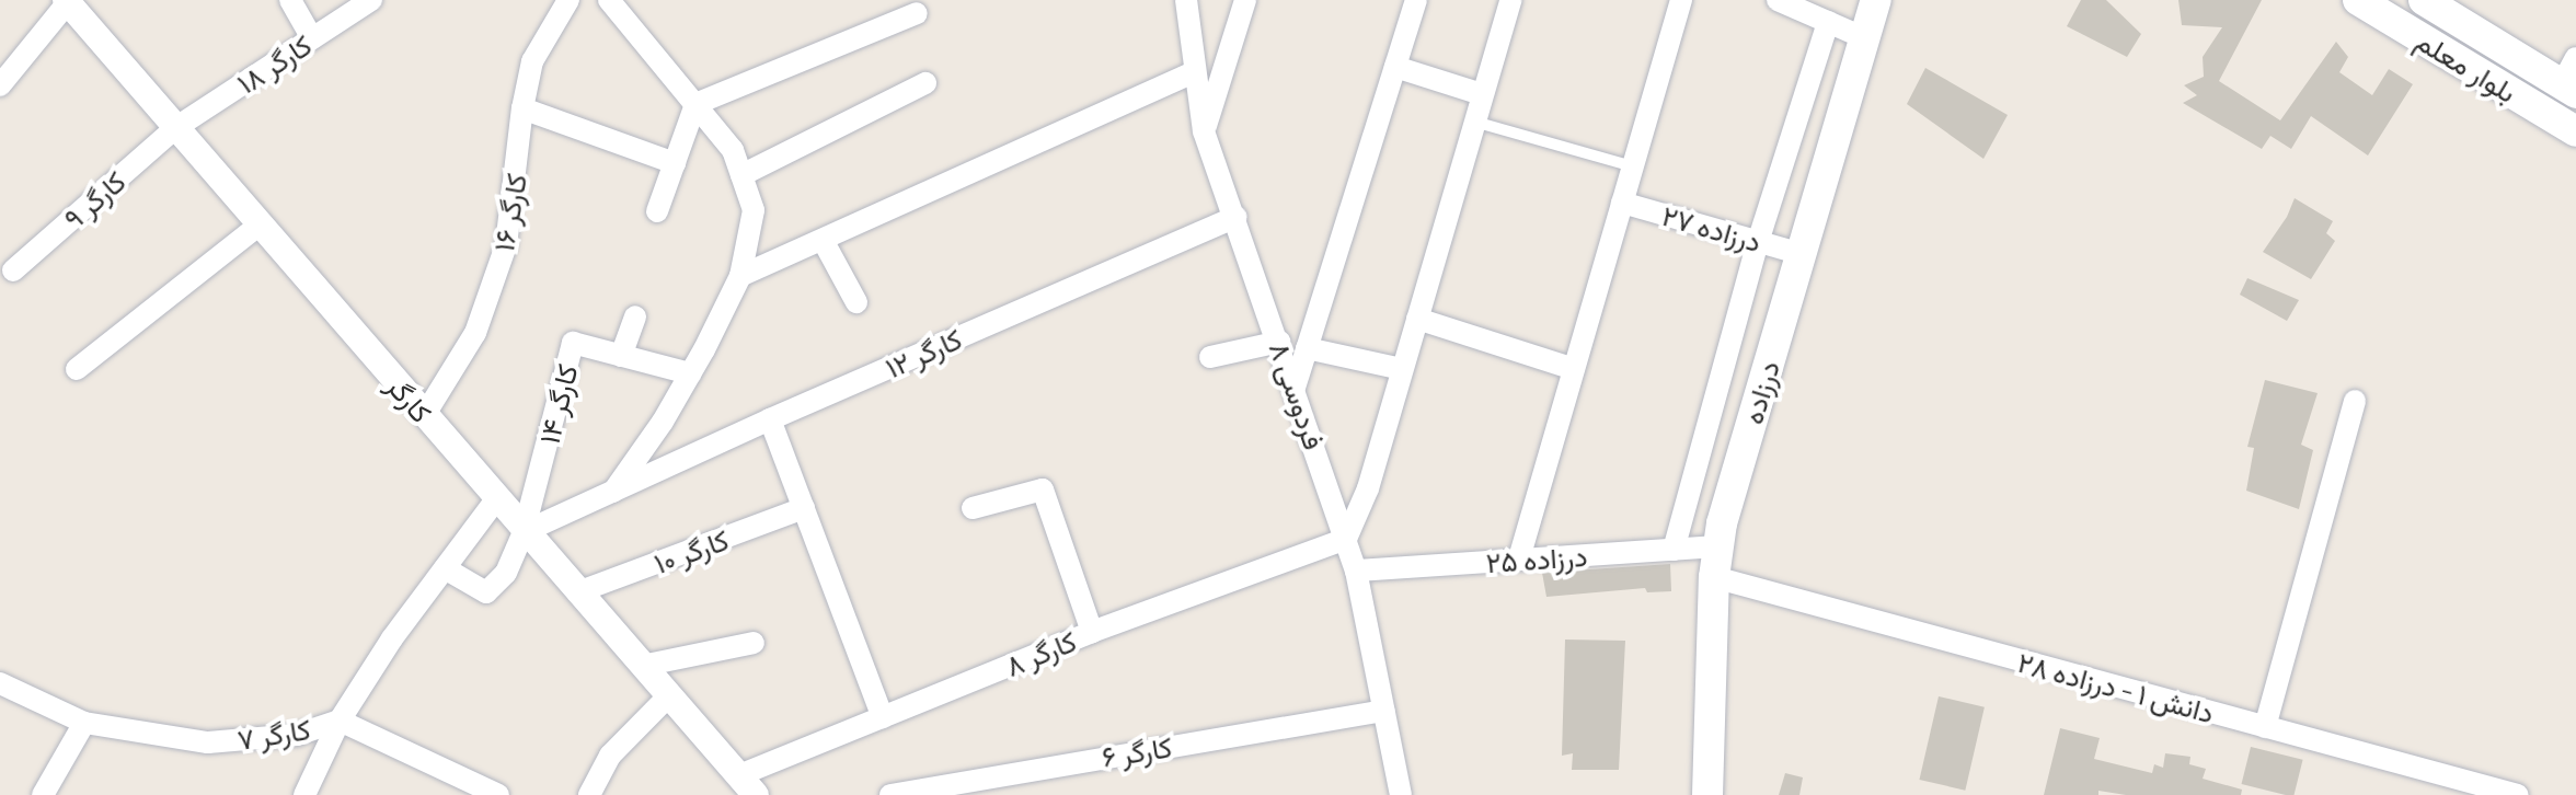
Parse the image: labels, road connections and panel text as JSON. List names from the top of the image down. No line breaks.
{"streets":{"main road":["بلوار معلم","درزاده"],"street":["کارگر ۱۸","کارگر ۹","کارگر ۱۶","درزاده ۲۷","کارگر ۱۲","فردوسی ۸","کارگر","کارگر ۱۴","کارگر ۱۰","درزاده ۲۵","کارگر ۸","دانش ۱ - درزاده ۲۸","کارگر ۷","کارگر ۶"]},"crossings":[["کارگر ۱۸","کارگر ۹"],["کارگر ۱۸","کارگر"],["کارگر ۹","کارگر"],["کارگر ۱۶","کارگر"],["درزاده ۲۷","درزاده"],["کارگر ۱۲","فردوسی ۸"],["کارگر ۱۲","کارگر"],["کارگر ۱۲","کارگر ۱۴"],["درزاده","درزاده ۲۵"],["درزاده","دانش ۱ - درزاده ۲۸"],["فردوسی ۸","درزاده ۲۵"],["فردوسی ۸","کارگر ۸"],["فردوسی ۸","کارگر ۶"],["کارگر","کارگر ۱۴"],["کارگر","کارگر ۱۰"],["کارگر","کارگر ۸"],["کارگر","کارگر ۷"]]}
